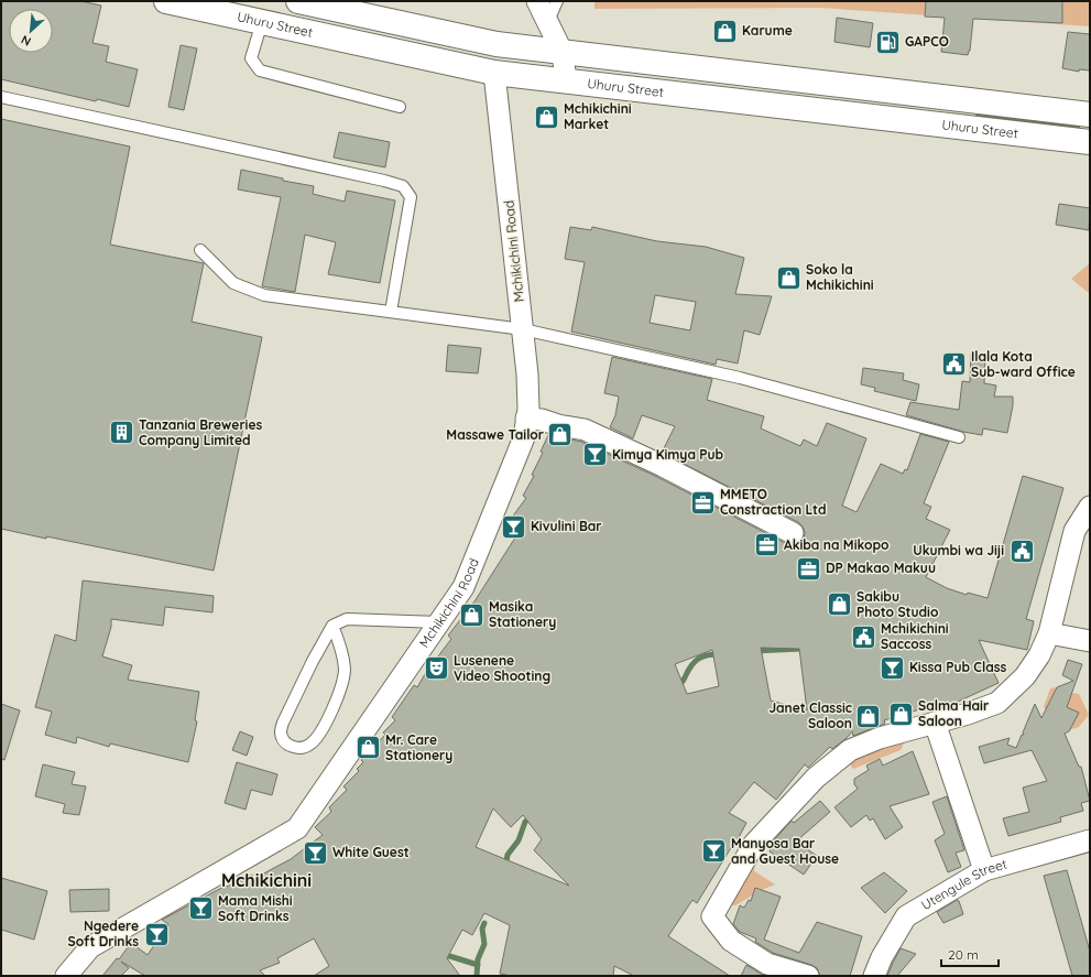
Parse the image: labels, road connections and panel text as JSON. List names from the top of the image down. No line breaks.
{"streets":{"main road":["Uhuru Street"],"street":["Mchikichini Road","Utengule Street"]},"crossings":[["Uhuru Street","Mchikichini Road"]],"districts":["Mchikichini"],"places":{"shop":["Karume","Mchikichini Market","Soko la Mchikichini","Massawe Tailor","Sakibu Photo Studio","Masika Stationery","Salma Hair Saloon","Janet Classic Saloon","Mr. Care Stationery"],"fuel station":["GAPCO"],"public building":["Ilala Kota Sub-ward Office","Ukumbi wa Jiji","Mchikichini Saccoss"],"building":["Tanzania Breweries Company Limited"],"bar":["Kimya Kimya Pub","Kivulini Bar","Kissa Pub Class","Manyosa Bar and Guest House","White Guest","Mama Mishi Soft Drinks","Ngedere Soft Drinks"],"office":["MMETO Constraction Ltd","Akiba na Mikopo","DP Makao Makuu"],"theatre":["Lusenene Video Shooting"]},"scale_bar":"20 m","north":"bottom left"}
